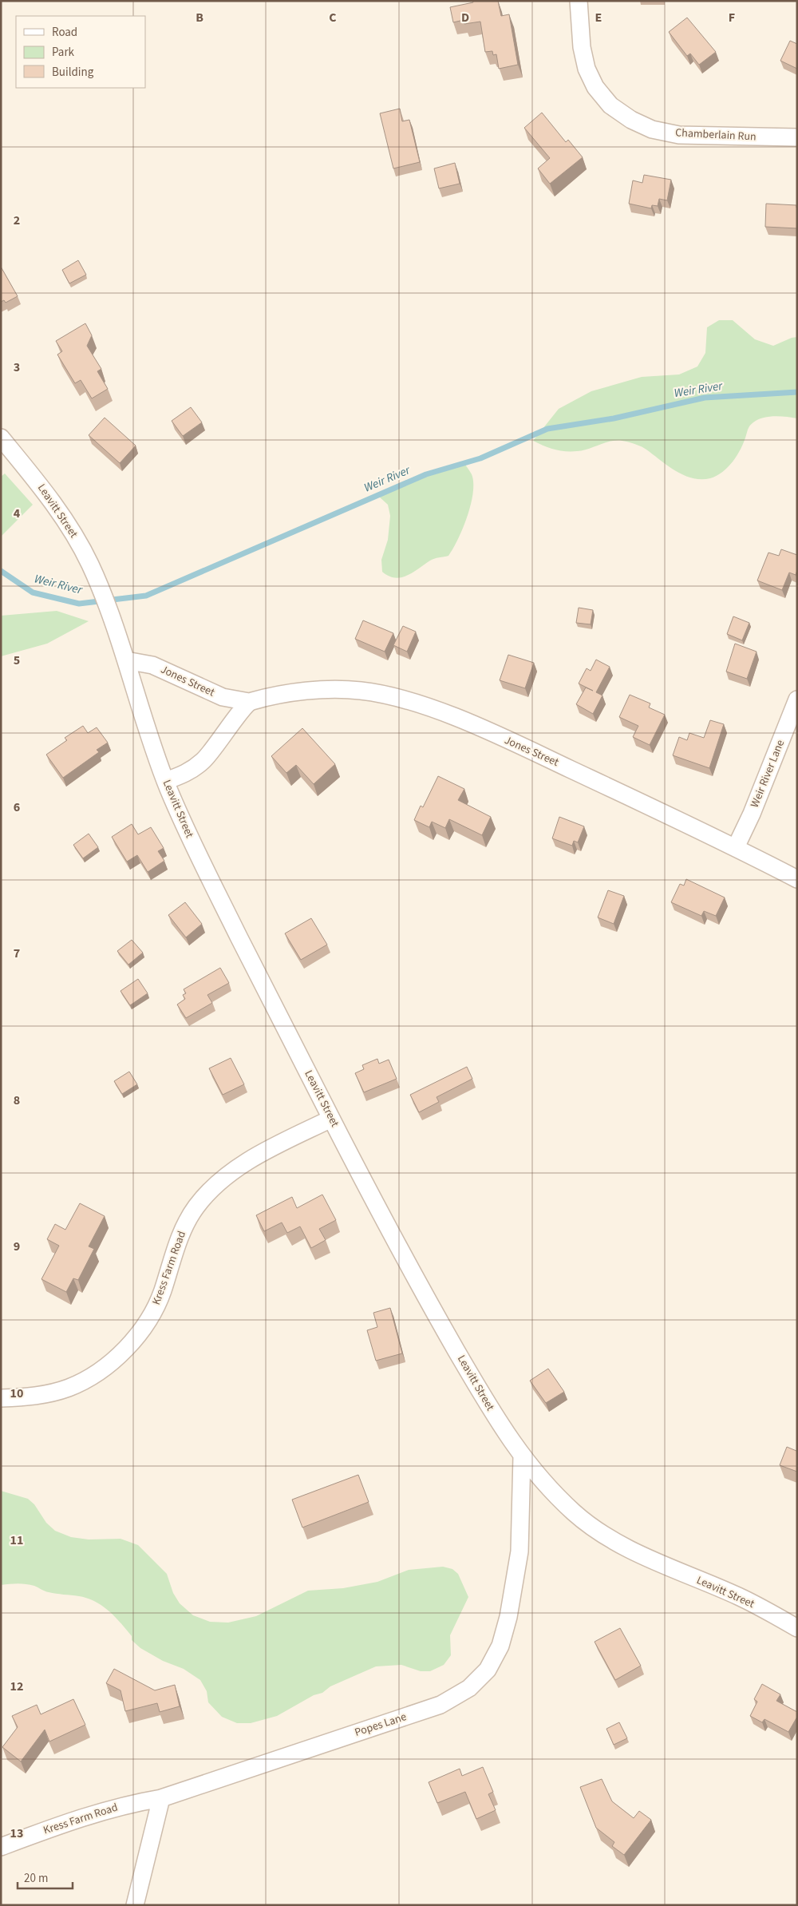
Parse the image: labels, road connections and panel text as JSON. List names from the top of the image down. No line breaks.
{"streets":{"street":["Chamberlain Run","Leavitt Street","Jones Street","Weir River Lane","Kress Farm Road","Popes Lane"]},"crossings":[["Leavitt Street","Jones Street"],["Leavitt Street","Kress Farm Road"],["Leavitt Street","Popes Lane"],["Jones Street","Weir River Lane"],["Kress Farm Road","Popes Lane"]],"water":["Weir River"],"legend":["Road","Park","Building"],"scale_bar":"20 m","grid":{"columns":["B","C","D","E","F"],"rows":["2","3","4","5","6","7","8","9","10","11","12","13"]}}
